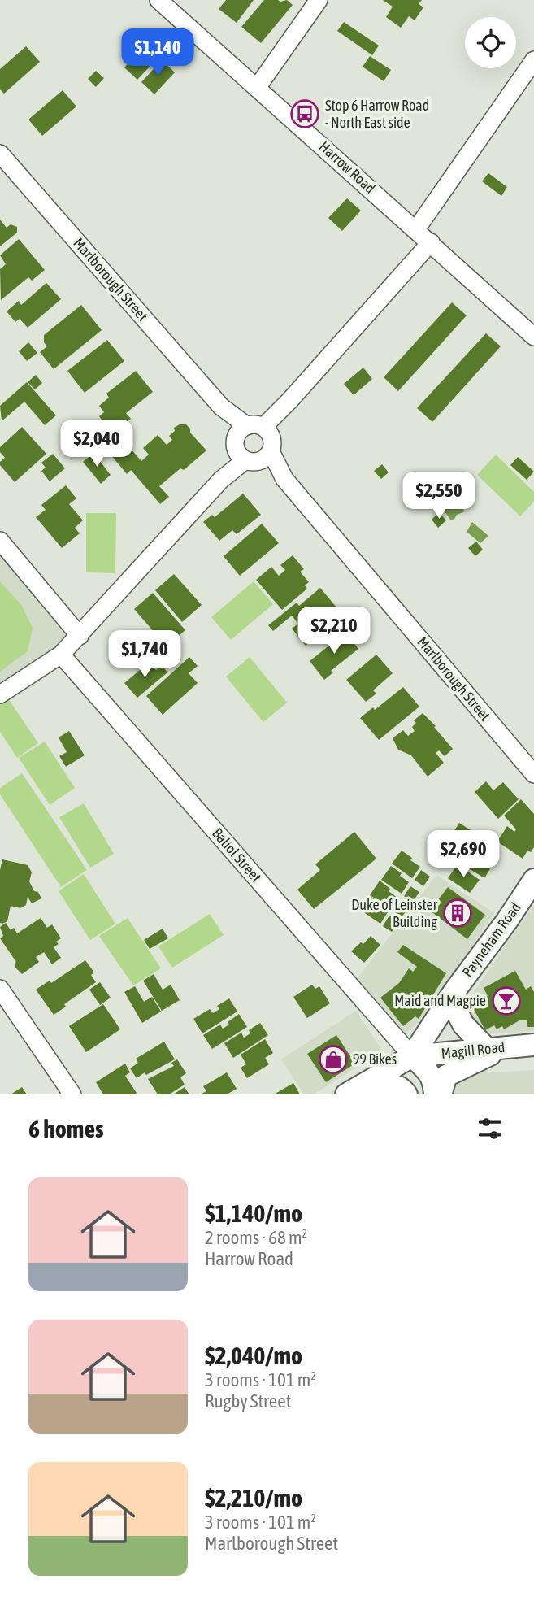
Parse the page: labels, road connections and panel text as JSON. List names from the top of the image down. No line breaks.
{"streets":{"main road":["Payneham Road","Magill Road"],"street":["Harrow Road","Marlborough Street","Baliol Street"]},"crossings":[["Baliol Street","Payneham Road"],["Baliol Street","Magill Road"],["Payneham Road","Magill Road"]],"places":{"bus stop":["Stop 6 Harrow Road - North East side"],"building":["Duke of Leinster Building"],"bar":["Maid and Magpie"],"shop":["99 Bikes"]},"page":{"price":["$1,140","$2,040","$2,550","$2,210","$1,740","$2,690"],"heading":"6 homes","list":[{"name":"$1,140/mo","note":"2 rooms · 68 m² · Harrow Road"},{"name":"$2,040/mo","note":"3 rooms · 101 m² · Rugby Street"},{"name":"$2,210/mo","note":"3 rooms · 101 m² · Marlborough Street"}]}}
